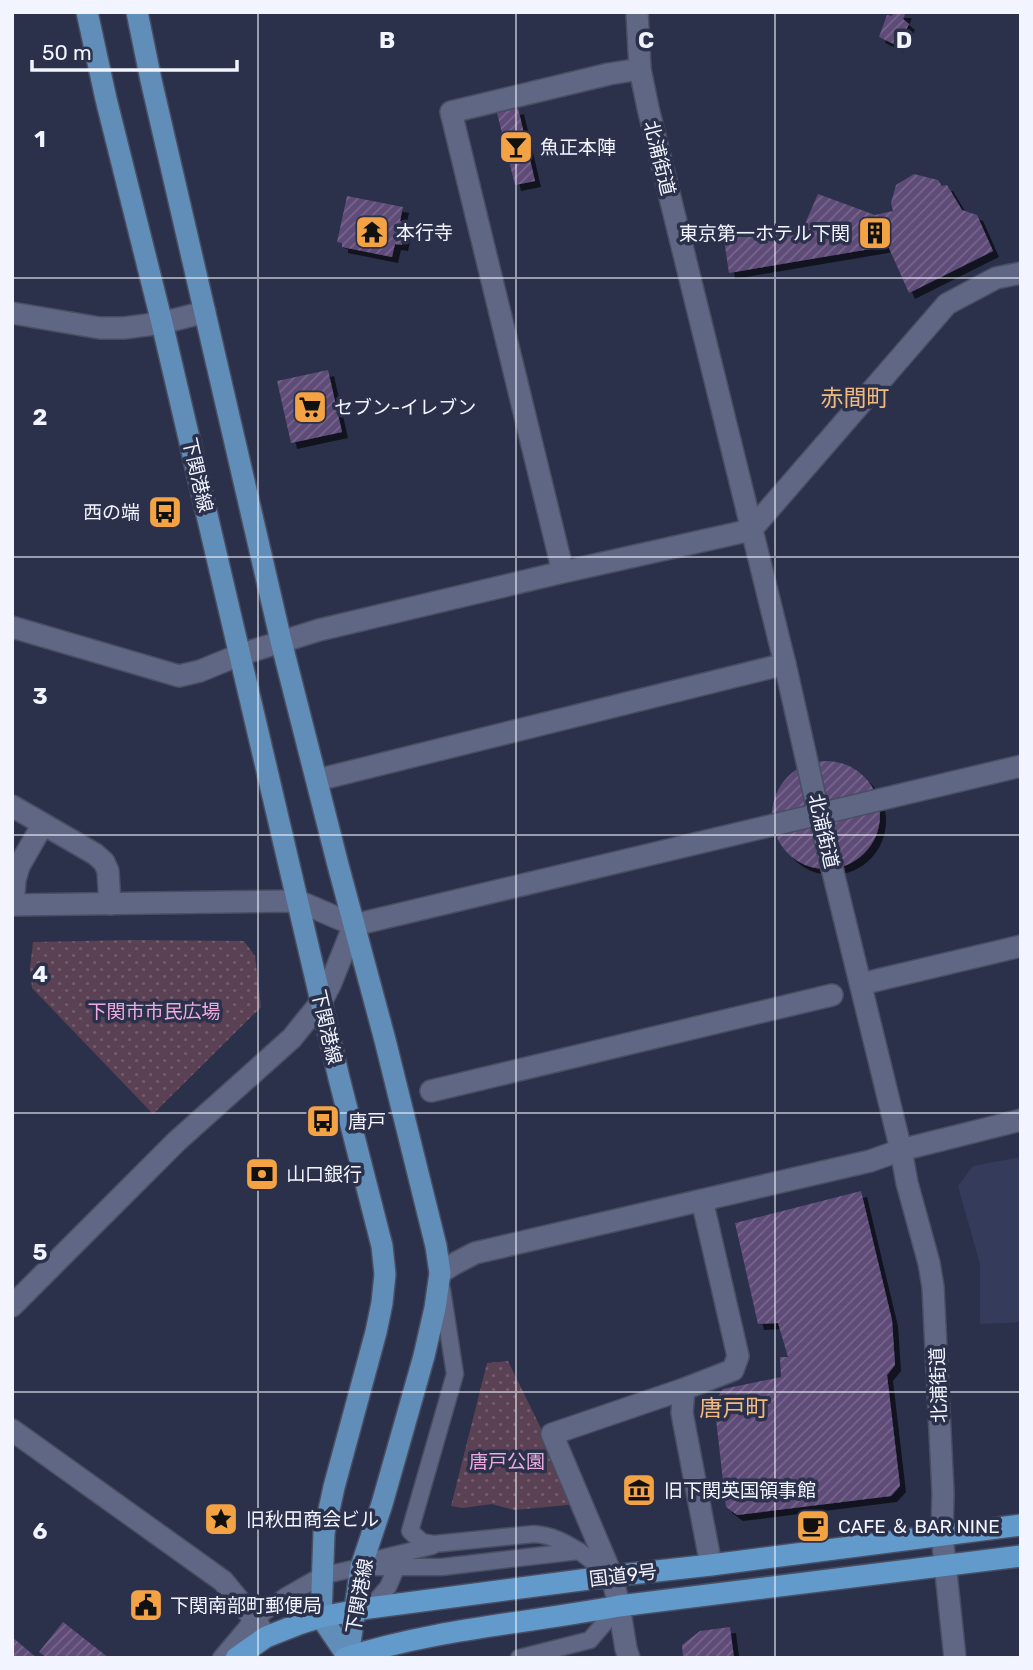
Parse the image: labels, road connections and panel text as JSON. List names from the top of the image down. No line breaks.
{"streets":{"highway":["国道9号"],"main road":["下関港線"],"street":["北浦街道"]},"crossings":[["北浦街道","国道9号"],["下関港線","国道9号"]],"districts":["赤間町","唐戸町"],"parks":["下関市市民広場","唐戸公園"],"places":{"bar":["魚正本陣"],"temple":["本行寺"],"building":["東京第一ホテル下関"],"supermarket":["セブン-イレブン"],"bus stop":["西の端","唐戸"],"bank":["山口銀行"],"museum":["旧下関英国領事館"],"place":["旧秋田商会ビル"],"cafe":["CAFE ＆ BAR NINE"],"public building":["下関南部町郵便局"]},"scale_bar":"50 m","grid":{"columns":["B","C","D"],"rows":["1","2","3","4","5","6"]}}
